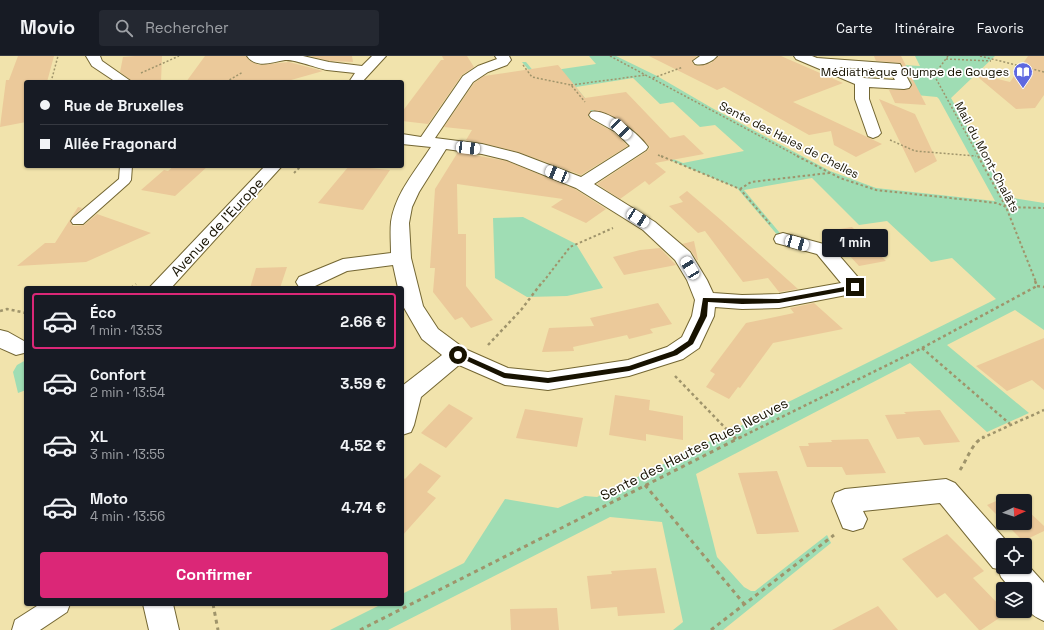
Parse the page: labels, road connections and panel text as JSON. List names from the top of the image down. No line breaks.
{"streets":{"street":["Avenue de l'Europe"],"path":["Sente des Haies de Chelles","Mail du Mont-Chalâts","Sente des Hautes Rues Neuves"]},"crossings":[["Sente des Haies de Chelles","Mail du Mont-Chalâts"],["Mail du Mont-Chalâts","Sente des Hautes Rues Neuves"]],"places":{"library":["Médiathèque Olympe de Gouges"]},"north":"right","page":{"header":"Movio","search":"Rechercher","nav":["Carte","Itinéraire","Favoris"],"banner":["Rue de Bruxelles","Allée Fragonard"],"bubble":"1 min","list":[{"name":"Éco","note":"1 min · 13:53","value":"2.66 €"},{"name":"Confort","note":"2 min · 13:54","value":"3.59 €"},{"name":"XL","note":"3 min · 13:55","value":"4.52 €"},{"name":"Moto","note":"4 min · 13:56","value":"4.74 €"}],"buttons":"Confirmer"}}
